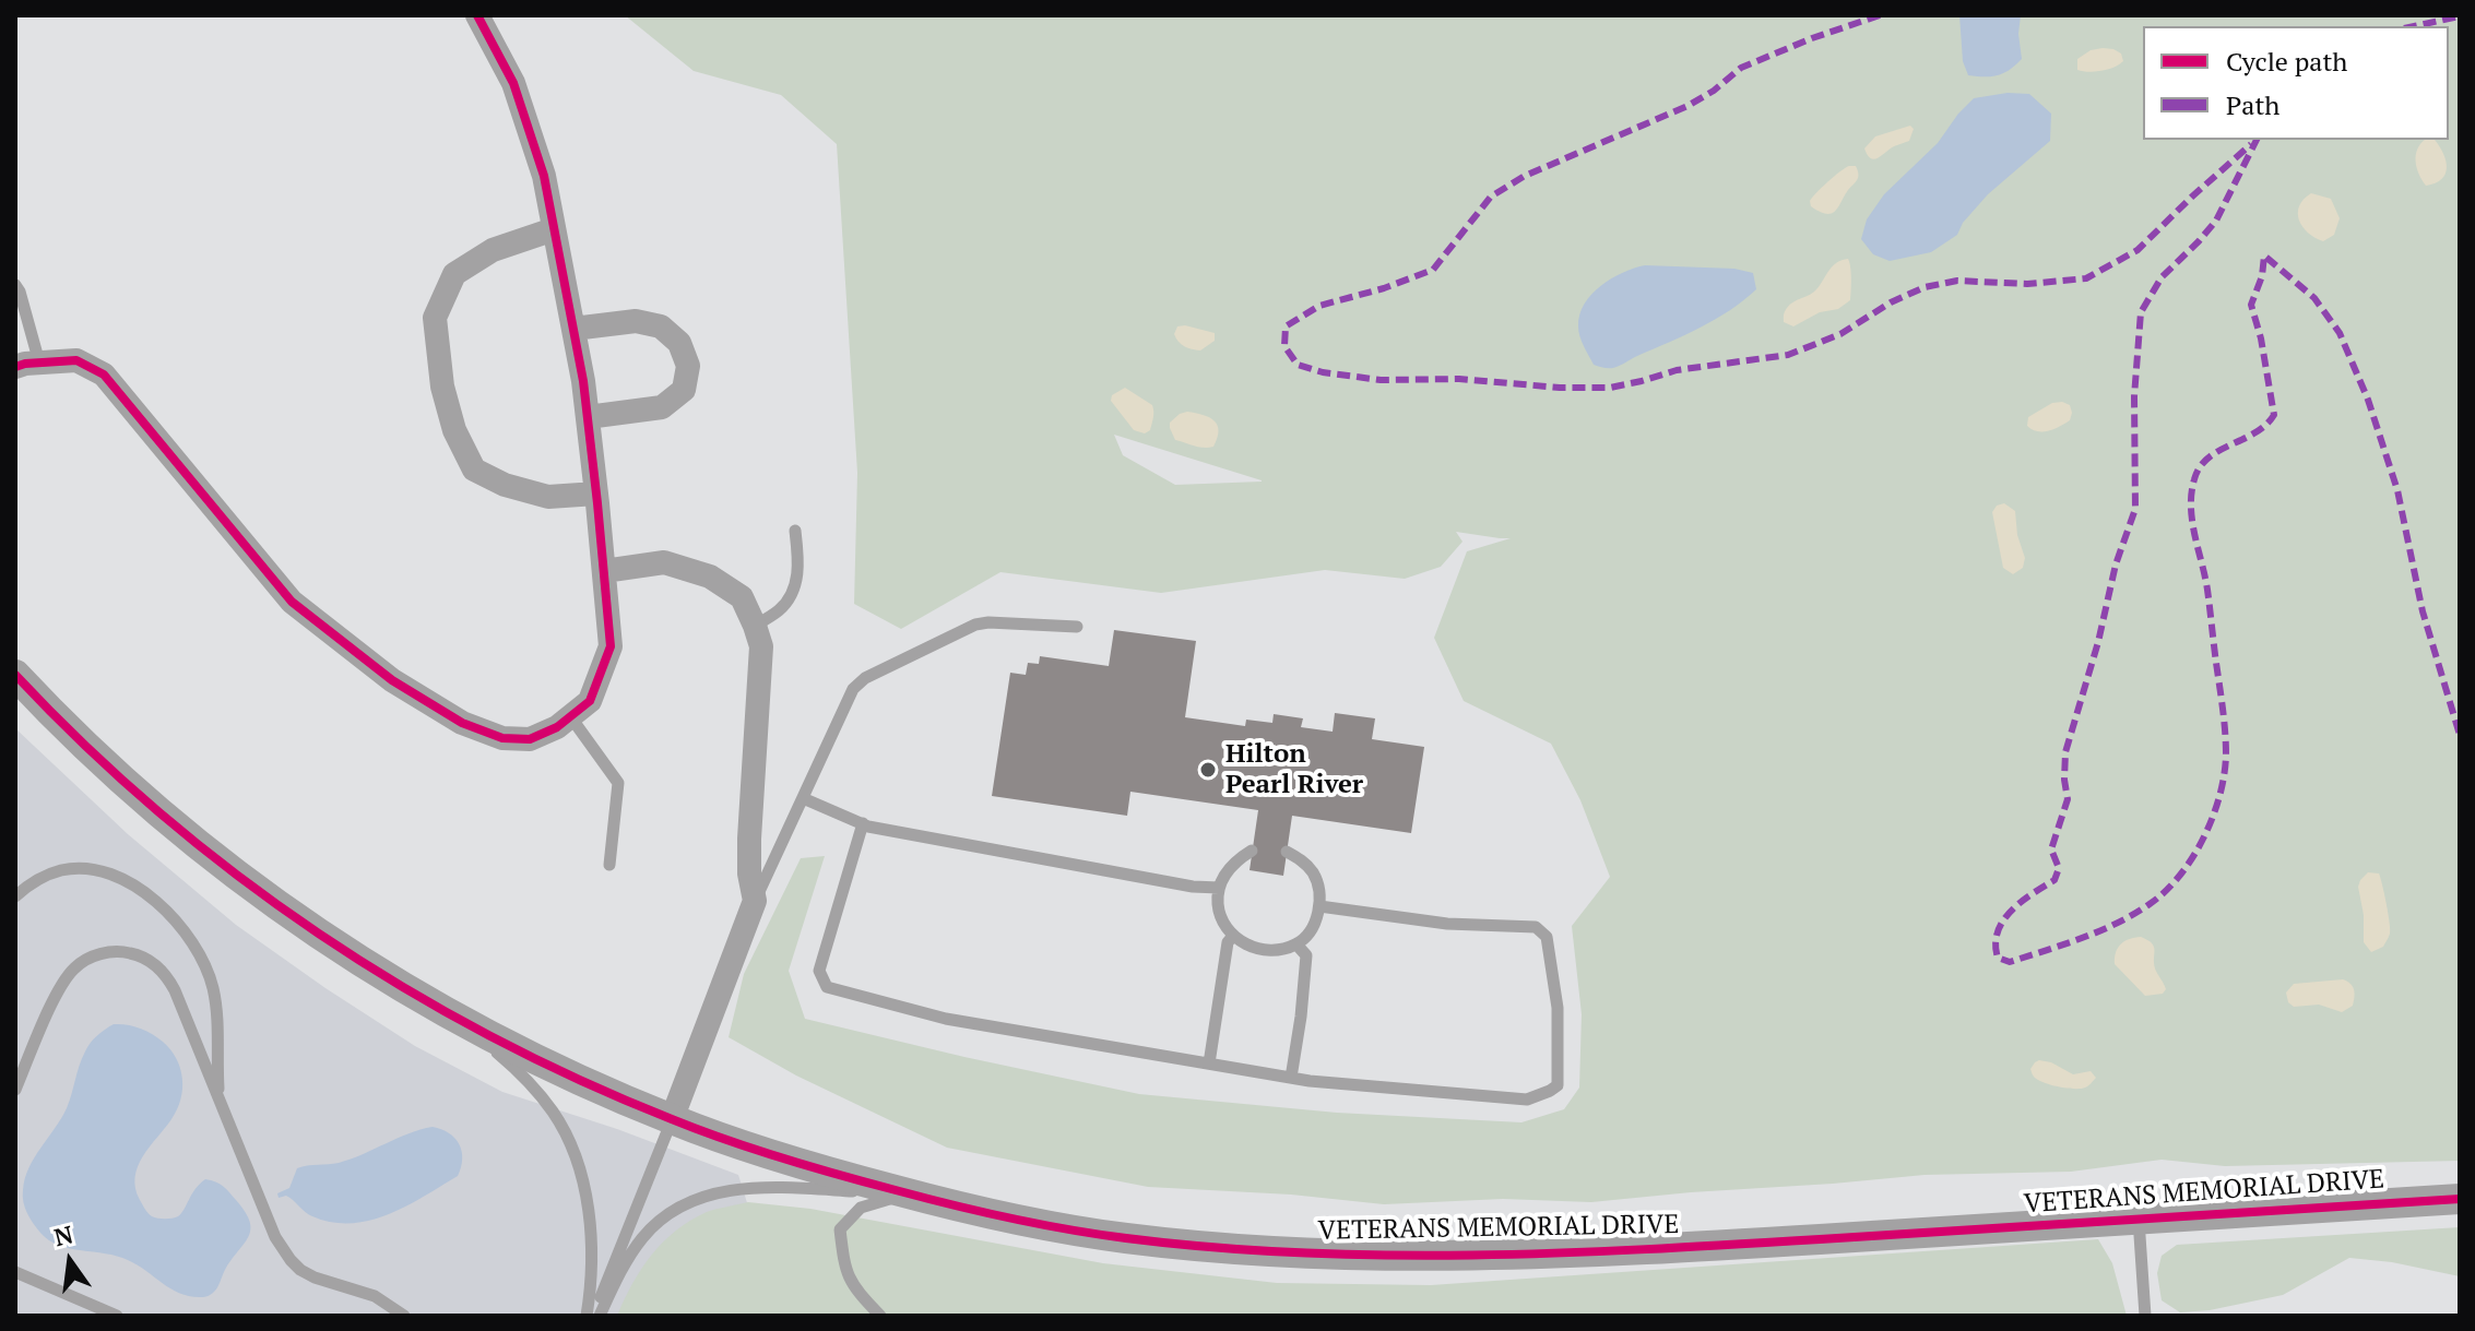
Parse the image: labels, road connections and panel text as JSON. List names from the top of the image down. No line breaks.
{"streets":{"street":["VETERANS MEMORIAL DRIVE"]},"places":["Hilton Pearl River"],"legend":["Cycle path","Path"],"north":"top"}
